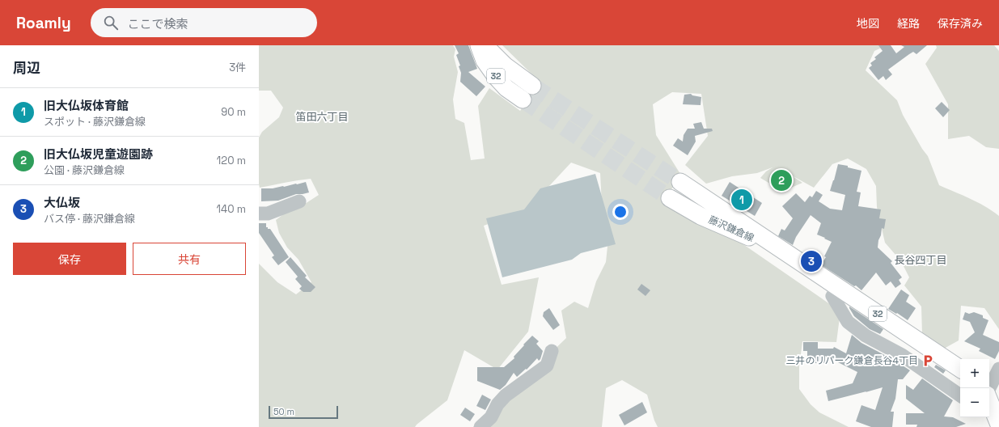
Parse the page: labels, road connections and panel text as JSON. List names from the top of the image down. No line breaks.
{"streets":{"main road":["32","藤沢鎌倉線"]},"districts":["笛田六丁目","長谷四丁目"],"places":{"parking":["三井のリパーク鎌倉長谷4丁目"]},"scale_bar":"50 m","page":{"header":"Roamly","search":"ここで検索","nav":["地図","経路","保存済み"],"heading":["周辺","3件"],"list":[{"mark":"1","name":"旧大仏坂体育館","note":"スポット · 藤沢鎌倉線","value":"90 m"},{"mark":"2","name":"旧大仏坂児童遊園跡","note":"公園 · 藤沢鎌倉線","value":"120 m"},{"mark":"3","name":"大仏坂","note":"バス停 · 藤沢鎌倉線","value":"140 m"}],"pins":["2","1","3"],"buttons":["保存","共有"],"map_buttons":["+","−"],"scale":"50 m"}}
